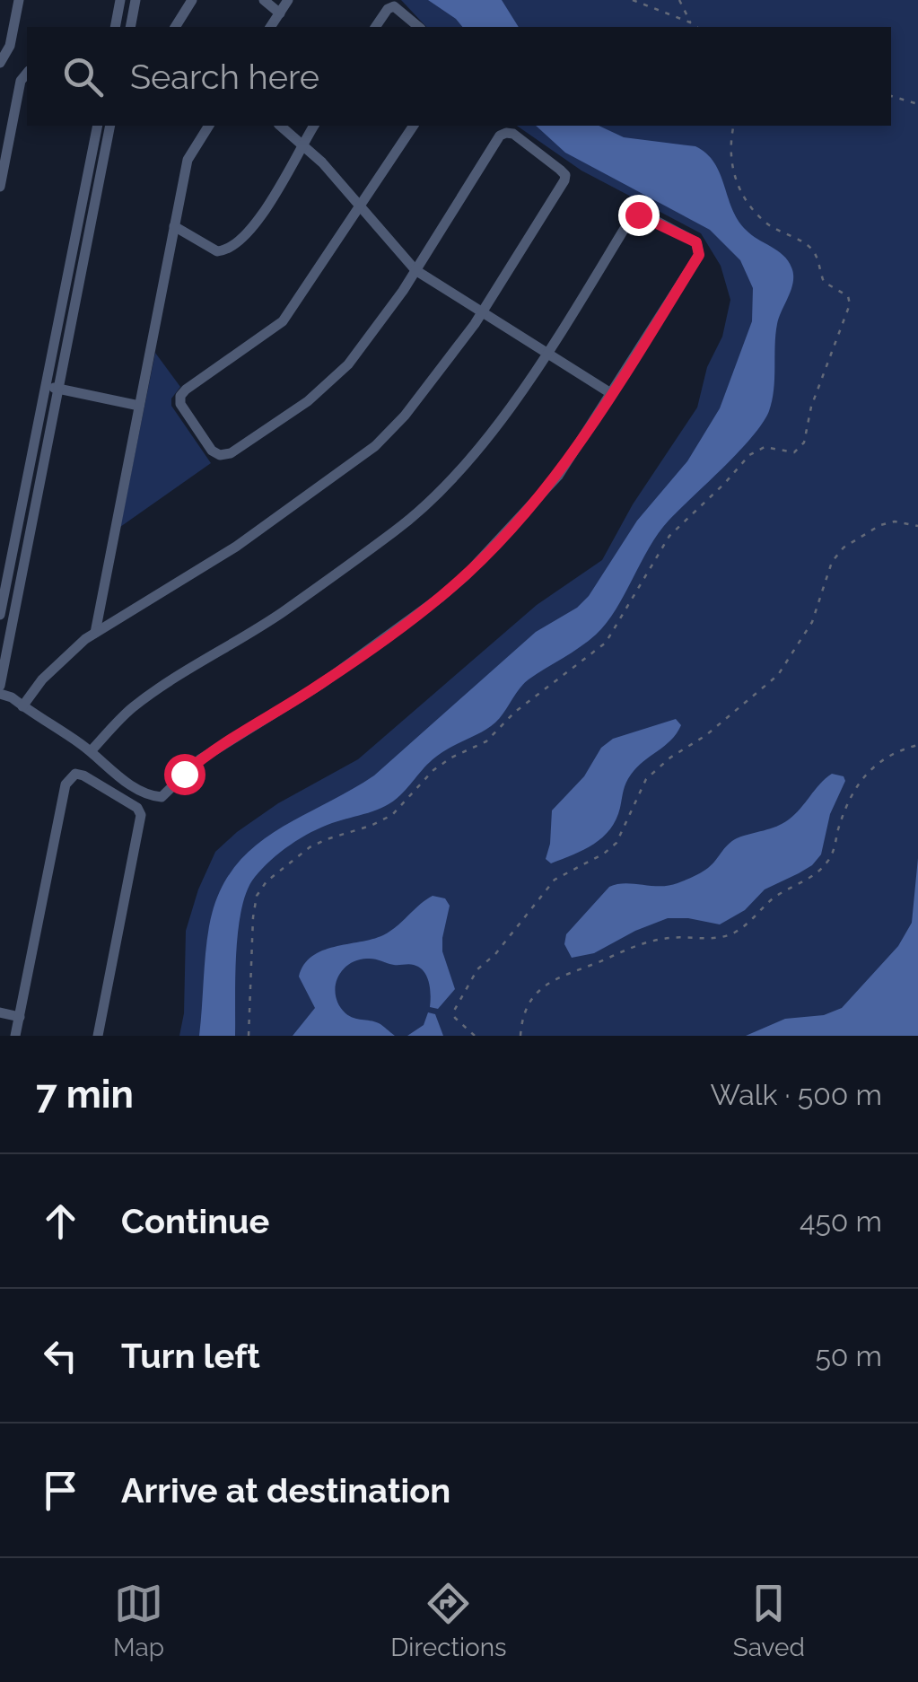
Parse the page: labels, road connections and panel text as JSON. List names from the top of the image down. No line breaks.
{"page":{"search":"Search here","heading":["7 min","Walk · 500 m"],"list":[["Continue","450 m"],["Turn left","50 m"],"Arrive at destination"],"nav":["Map","Directions","Saved"]}}
